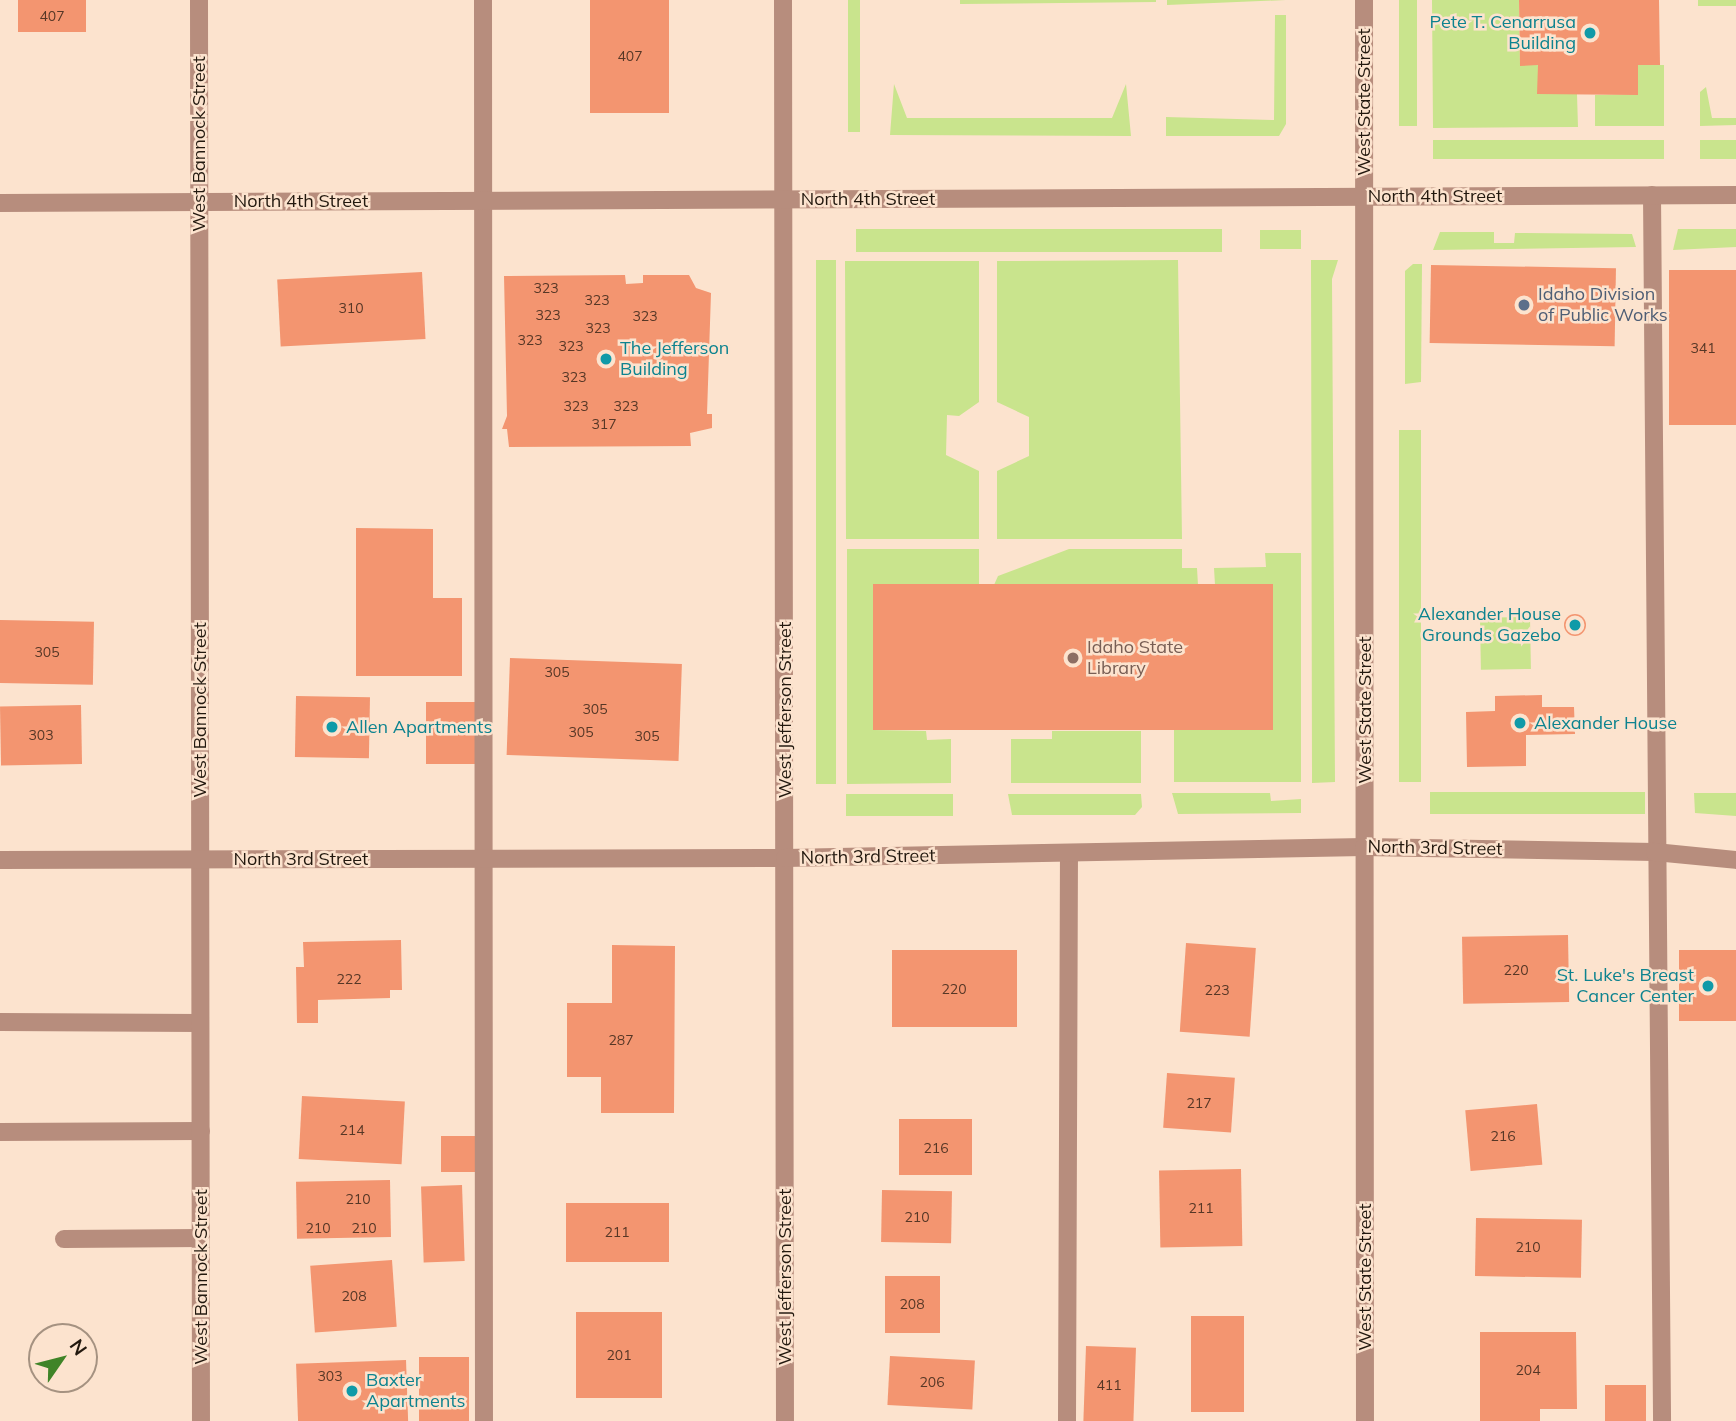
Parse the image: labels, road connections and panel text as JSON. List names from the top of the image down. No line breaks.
{"streets":{"street":["West State Street","West Bannock Street","North 4th Street","West Jefferson Street","North 3rd Street"]},"crossings":[["West State Street","North 4th Street"],["West State Street","North 3rd Street"],["West Bannock Street","North 4th Street"],["West Bannock Street","North 3rd Street"],["North 4th Street","West Jefferson Street"],["West Jefferson Street","North 3rd Street"]],"places":["Pete T. Cenarrusa Building","Idaho Division of Public Works","The Jefferson Building","Alexander House Grounds Gazebo","Idaho State Library","Alexander House","Allen Apartments","St. Luke's Breast Cancer Center","Baxter Apartments"],"house_numbers":["407","407","323","323","310","323","323","323","323","323","341","323","323","323","317","305","305","305","305","303","305","220","222","220","223","287","217","214","216","216","210","211","210","210","210","211","210","208","208","201","204","303","206","411"],"north":"top right"}
